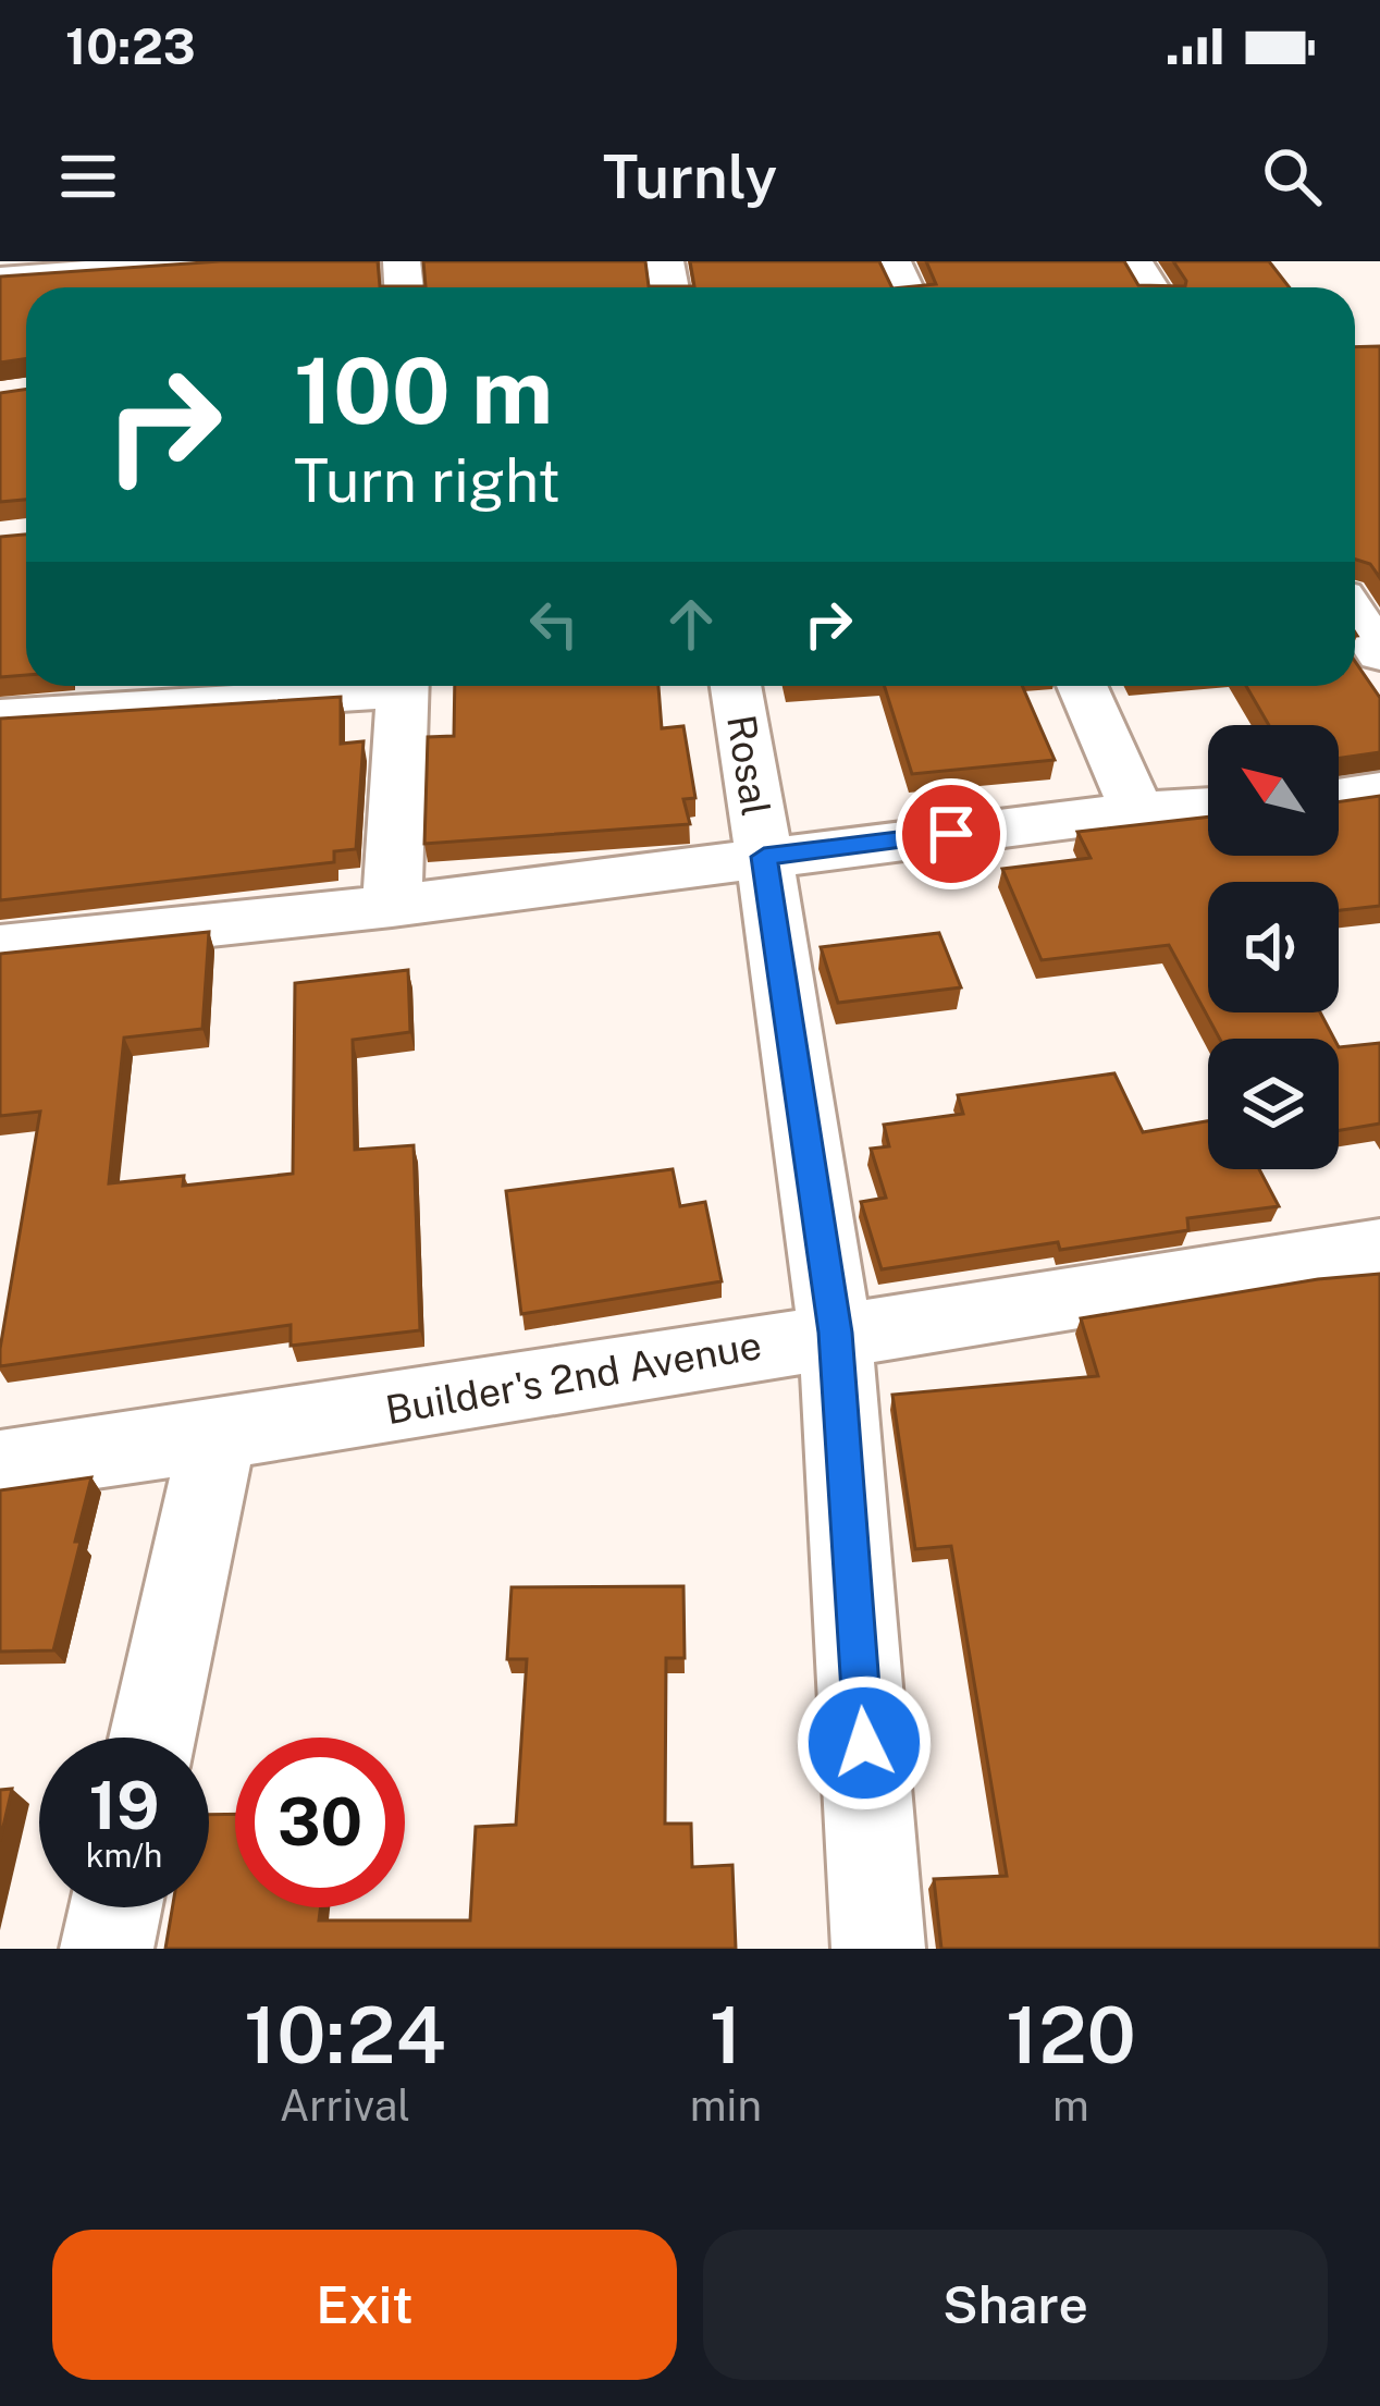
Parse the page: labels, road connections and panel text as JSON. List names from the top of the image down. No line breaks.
{"streets":{"street":["Rosal","Builder's 2nd Avenue"]},"crossings":[["Rosal","Builder's 2nd Avenue"]],"north":"top left","page":{"status":"10:23","header":"Turnly","turn":["100 m","Turn right"],"speed":"19 km/h","limit":"30","eta":["10:24","Arrival","1","min","120","m"],"buttons":["Exit","Share"]}}
